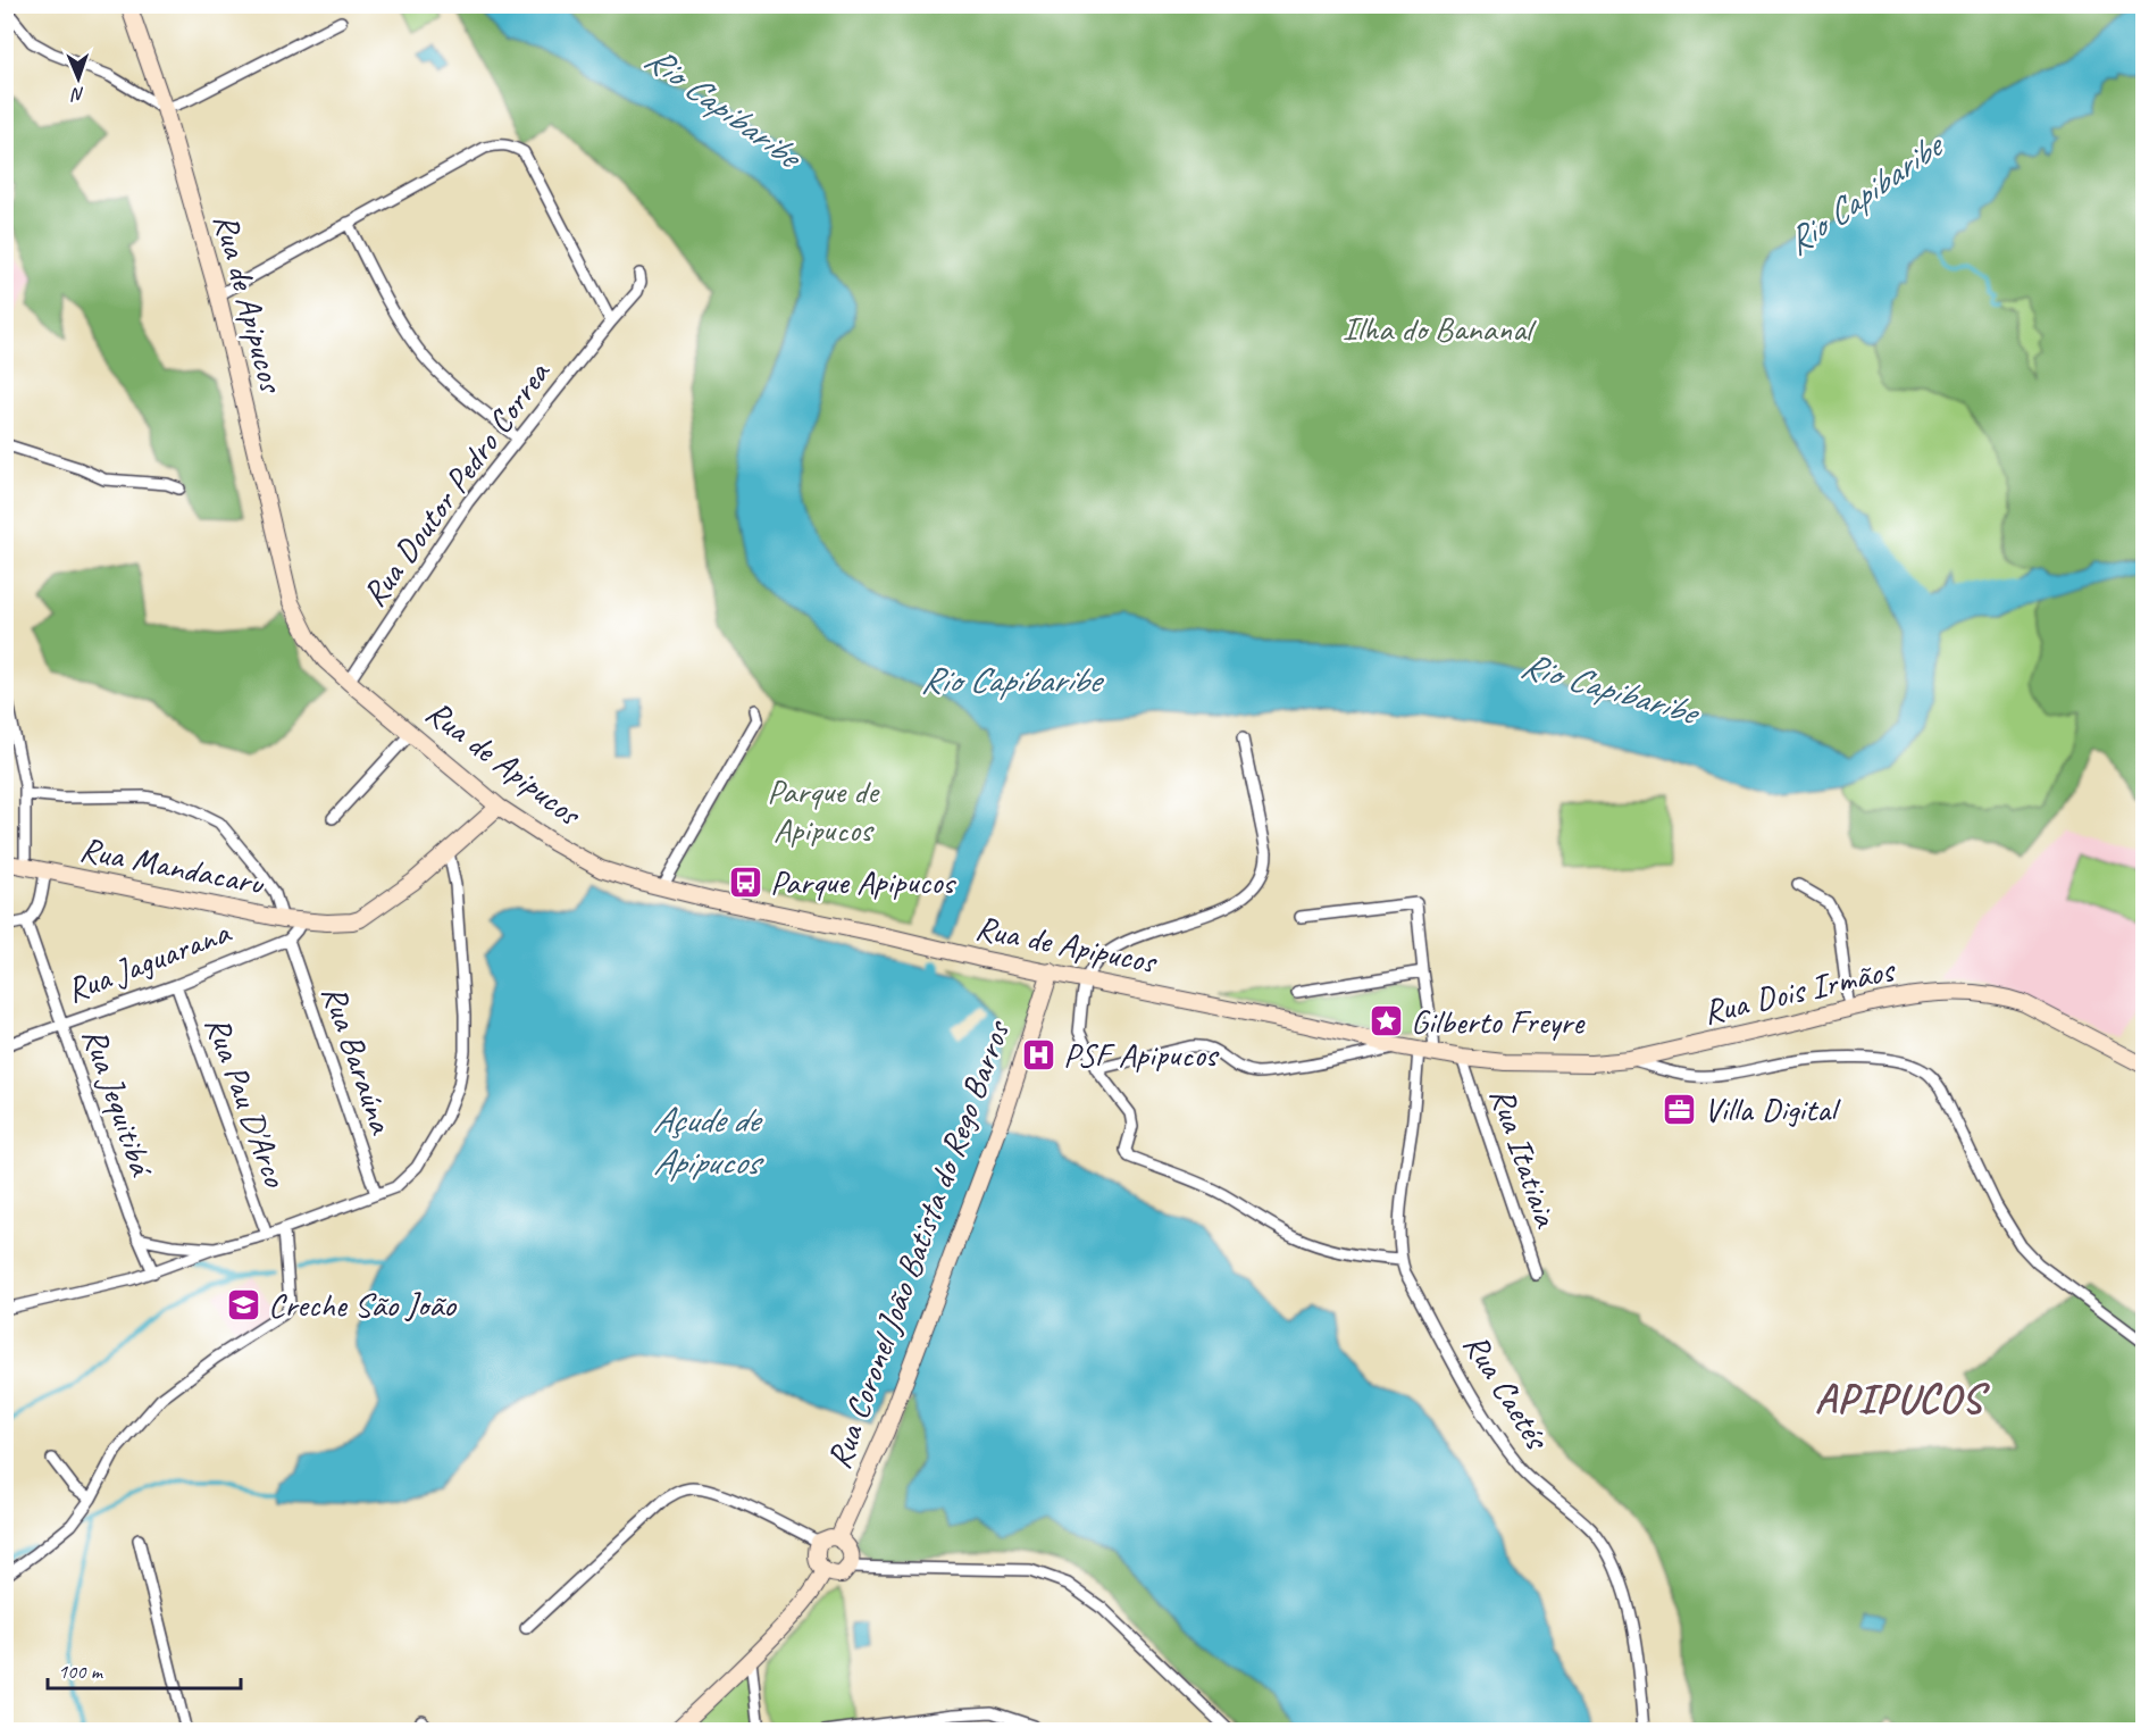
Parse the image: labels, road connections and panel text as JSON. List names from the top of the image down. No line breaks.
{"streets":{"main road":["Rua de Apipucos","Rua Mandacaru","Rua Dois Irmãos","Rua Coronel João Batista do Rego Barros"],"street":["Rua Doutor Pedro Correa","Rua Jaguarana","Rua Baraúna","Rua Jequitibá","Rua Pau D'Arco","Rua Itatiaia","Rua Caetés"]},"crossings":[["Rua de Apipucos","Rua Doutor Pedro Correa"],["Rua de Apipucos","Rua Dois Irmãos"],["Rua de Apipucos","Rua Itatiaia"],["Rua de Apipucos","Rua Coronel João Batista do Rego Barros"],["Rua de Apipucos","Rua Caetés"],["Rua Jaguarana","Rua Baraúna"],["Rua Jaguarana","Rua Jequitibá"],["Rua Jaguarana","Rua Pau D'Arco"],["Rua Dois Irmãos","Rua Itatiaia"]],"districts":["APIPUCOS"],"water":["Rio Capibaribe","Açude de Apipucos"],"parks":["Ilha do Bananal","Parque de Apipucos"],"places":{"bus stop":["Parque Apipucos"],"place":["Gilberto Freyre"],"hospital":["PSF Apipucos"],"office":["Villa Digital"],"school or university":["Creche São João"]},"scale_bar":"100 m","north":"bottom"}
